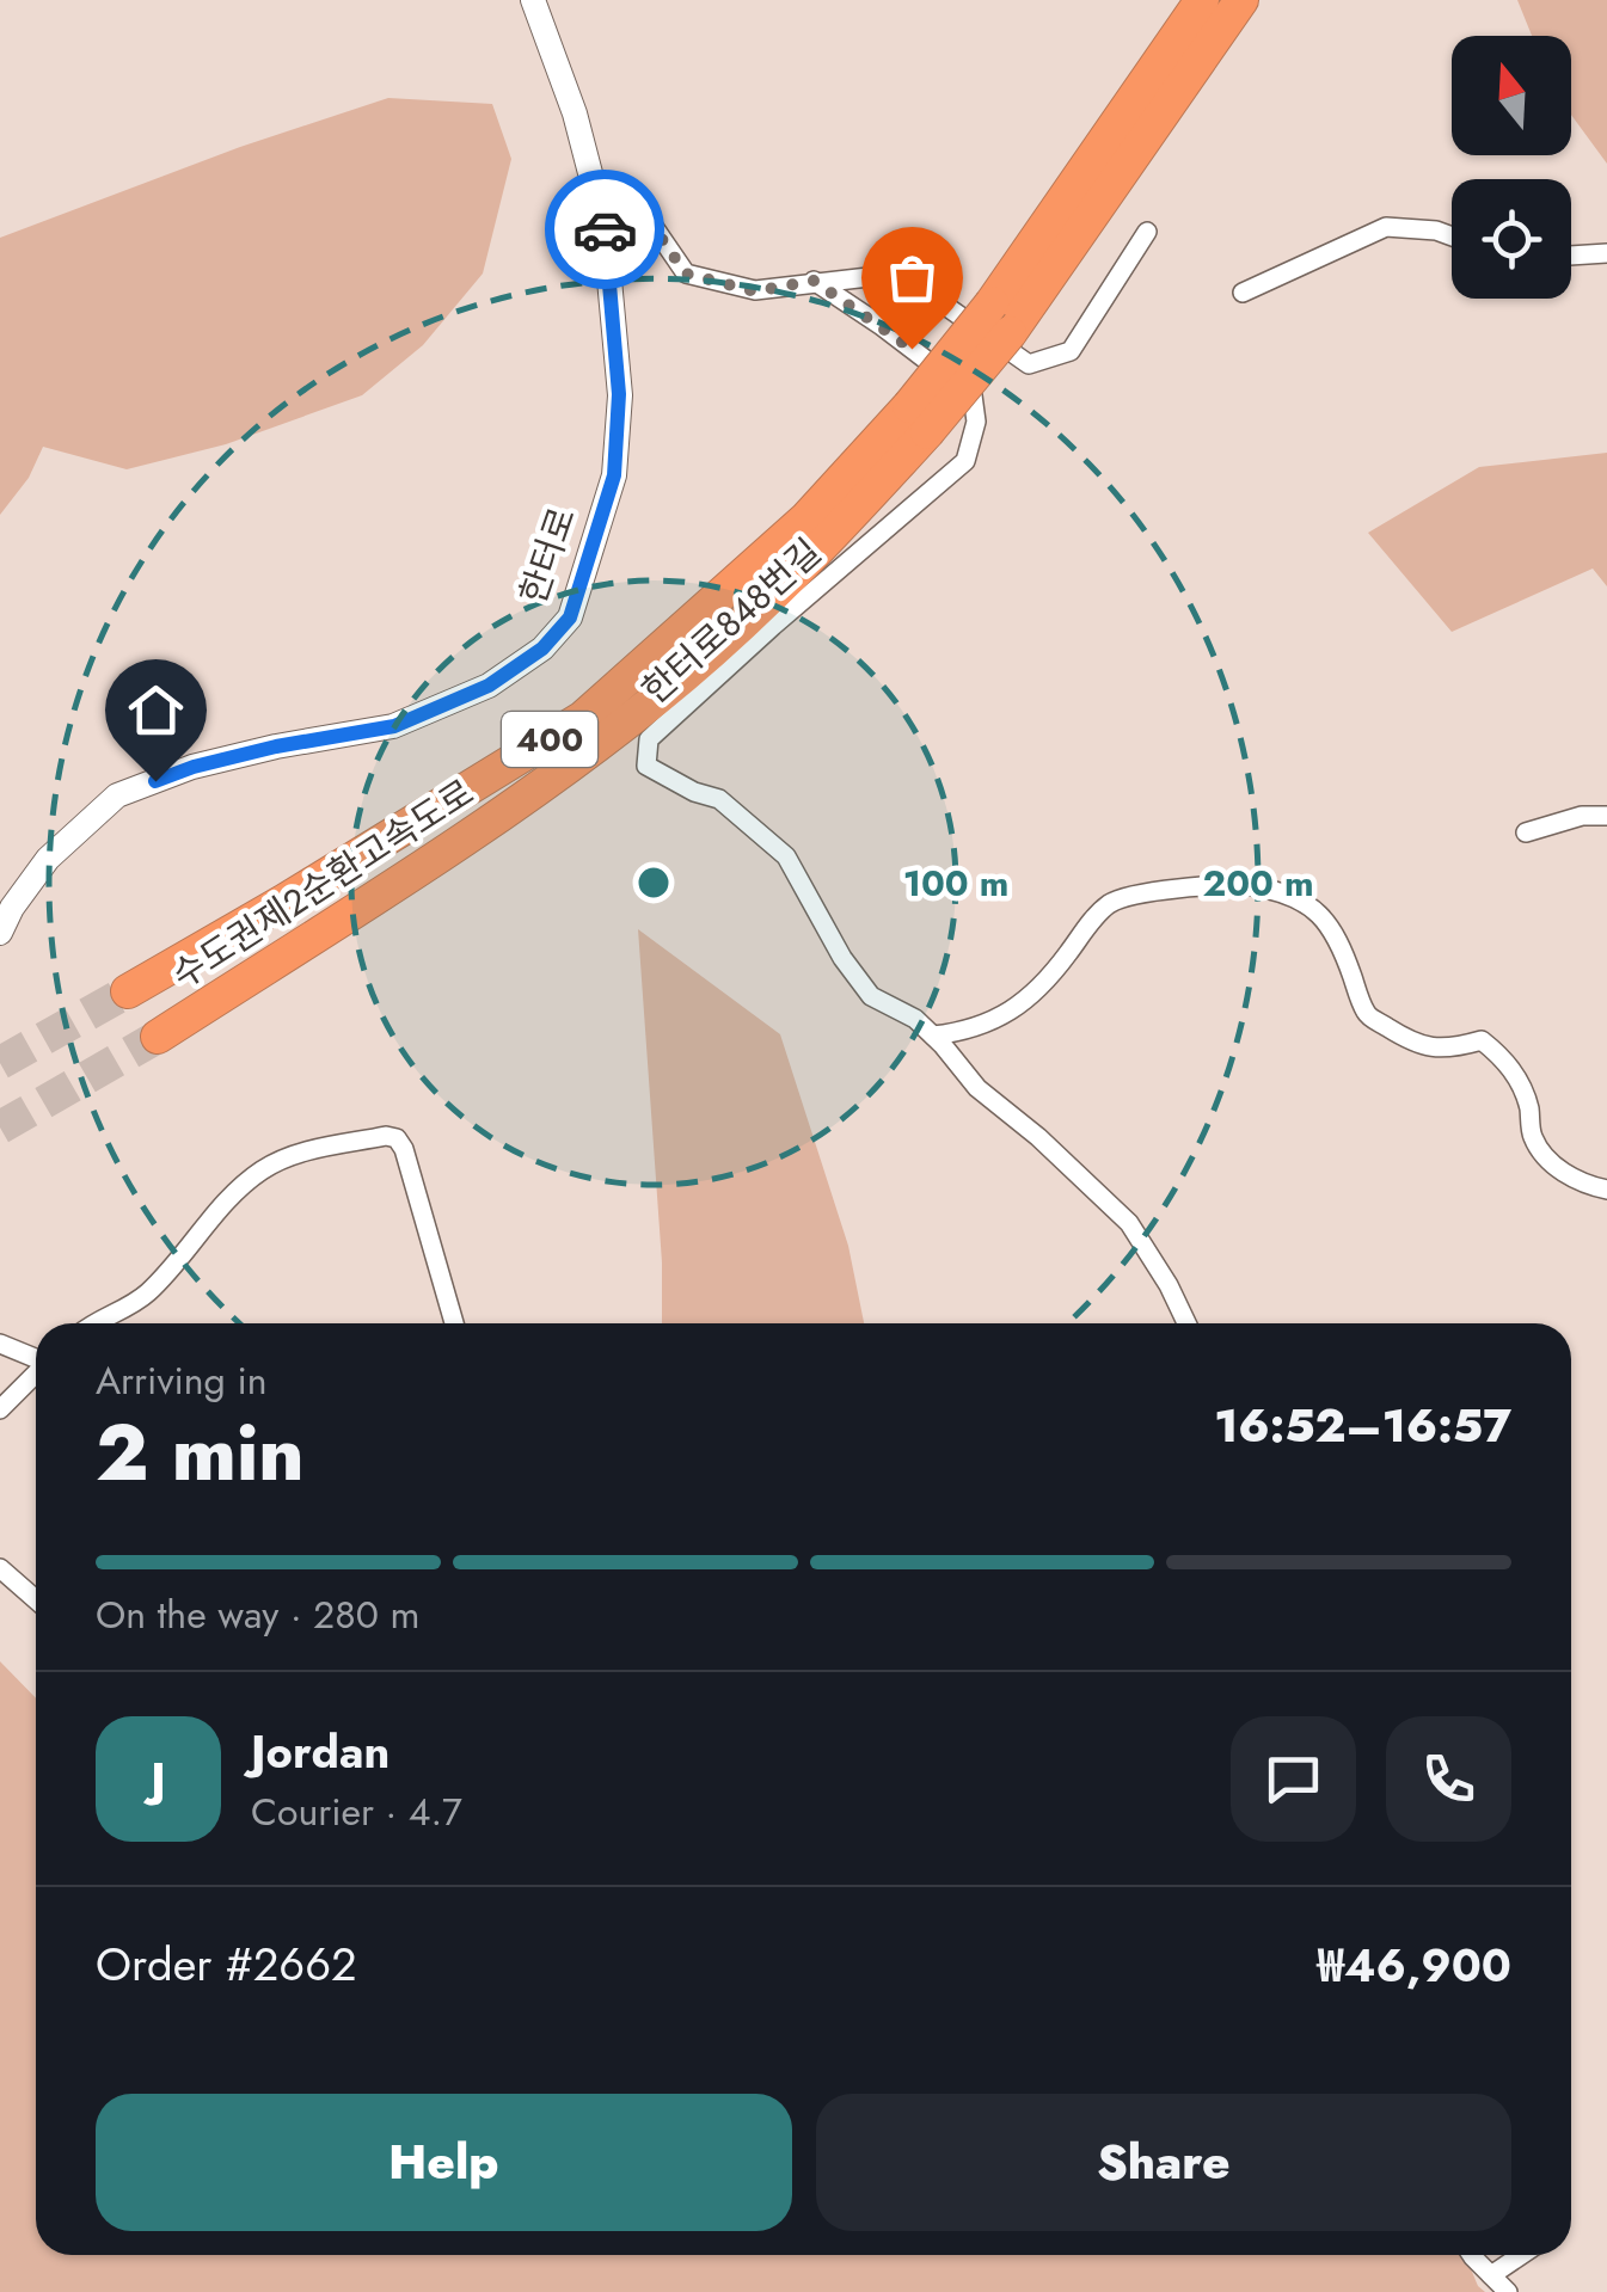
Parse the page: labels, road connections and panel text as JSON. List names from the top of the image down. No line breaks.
{"streets":{"highway":["400","수도권제2순환고속도로"],"main road":["한터로"],"street":["한터로848번길"]},"north":"top","page":{"heading":["2 min","Arriving in","16:52–16:57"],"panel":["Jordan","Courier · 4.7","Order #2662","₩46,900"],"bar":"On the way · 280 m","round":"J","buttons":["Help","Share"]},"rings":["100 m","200 m"]}
